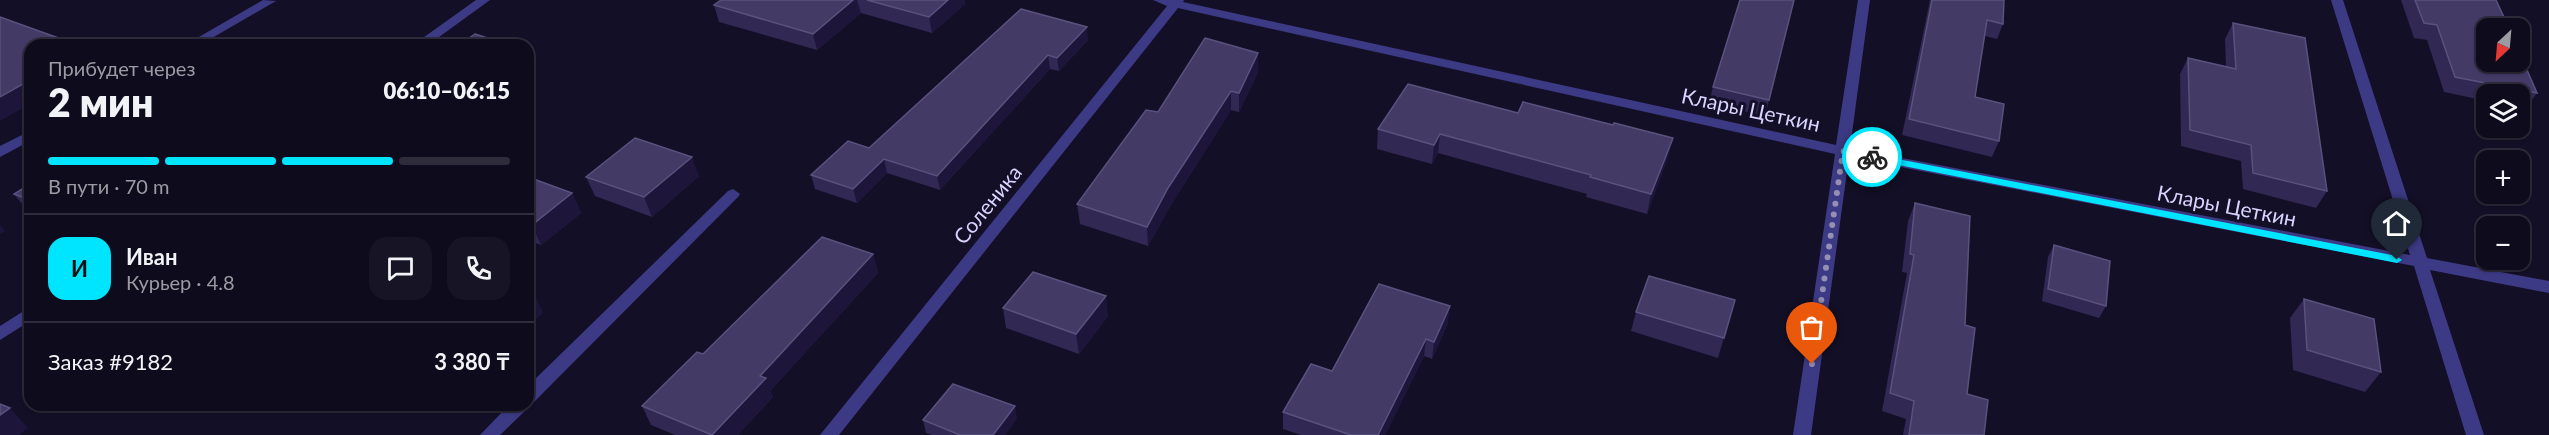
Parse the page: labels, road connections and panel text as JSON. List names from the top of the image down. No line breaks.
{"streets":{"street":["Клары Цеткин","Соленика"]},"crossings":[["Клары Цеткин","Соленика"]],"north":"bottom left","page":{"map_buttons":["+","−"],"heading":["2 мин","Прибудет через","06:10–06:15"],"panel":["Иван","Курьер · 4.8","Заказ #9182","3 380 ₸"],"bar":"В пути · 70 m","round":"И"}}
